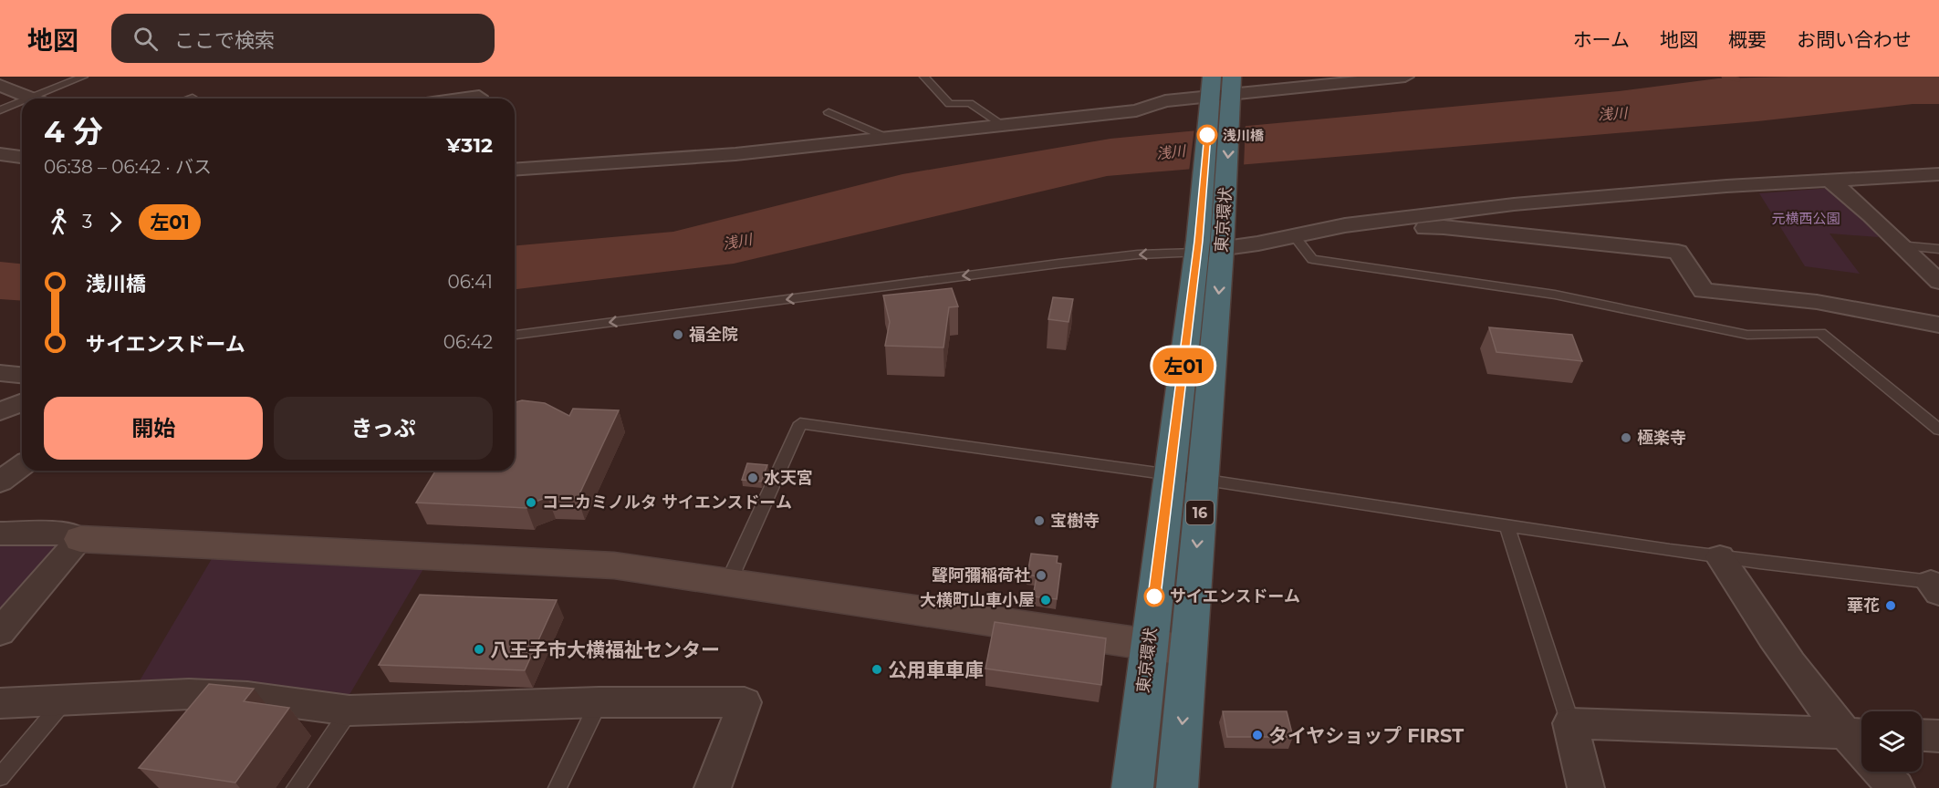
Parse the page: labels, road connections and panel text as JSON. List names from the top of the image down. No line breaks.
{"streets":{"highway":["東京環状","16"]},"water":["浅川"],"parks":["元横西公園"],"places":["浅川橋","福全院","極楽寺","水天宮","コニカミノルタ サイエンスドーム","宝樹寺","聲阿彌稲荷社","サイエンスドーム","大横町山車小屋","華花","八王子市大横福祉センター","公用車車庫","タイヤショップ FIRST"],"lines":["bus line 左01"],"page":{"header":"地図","search":"ここで検索","nav":["ホーム","地図","概要","お問い合わせ"],"on_map":"左01","heading":["4 分","06:38 – 06:42 · バス","¥312"],"legs":["3","左01"],"list":[{"name":"浅川橋","value":"06:41"},{"name":"サイエンスドーム","value":"06:42"}],"buttons":["開始","きっぷ"]}}
